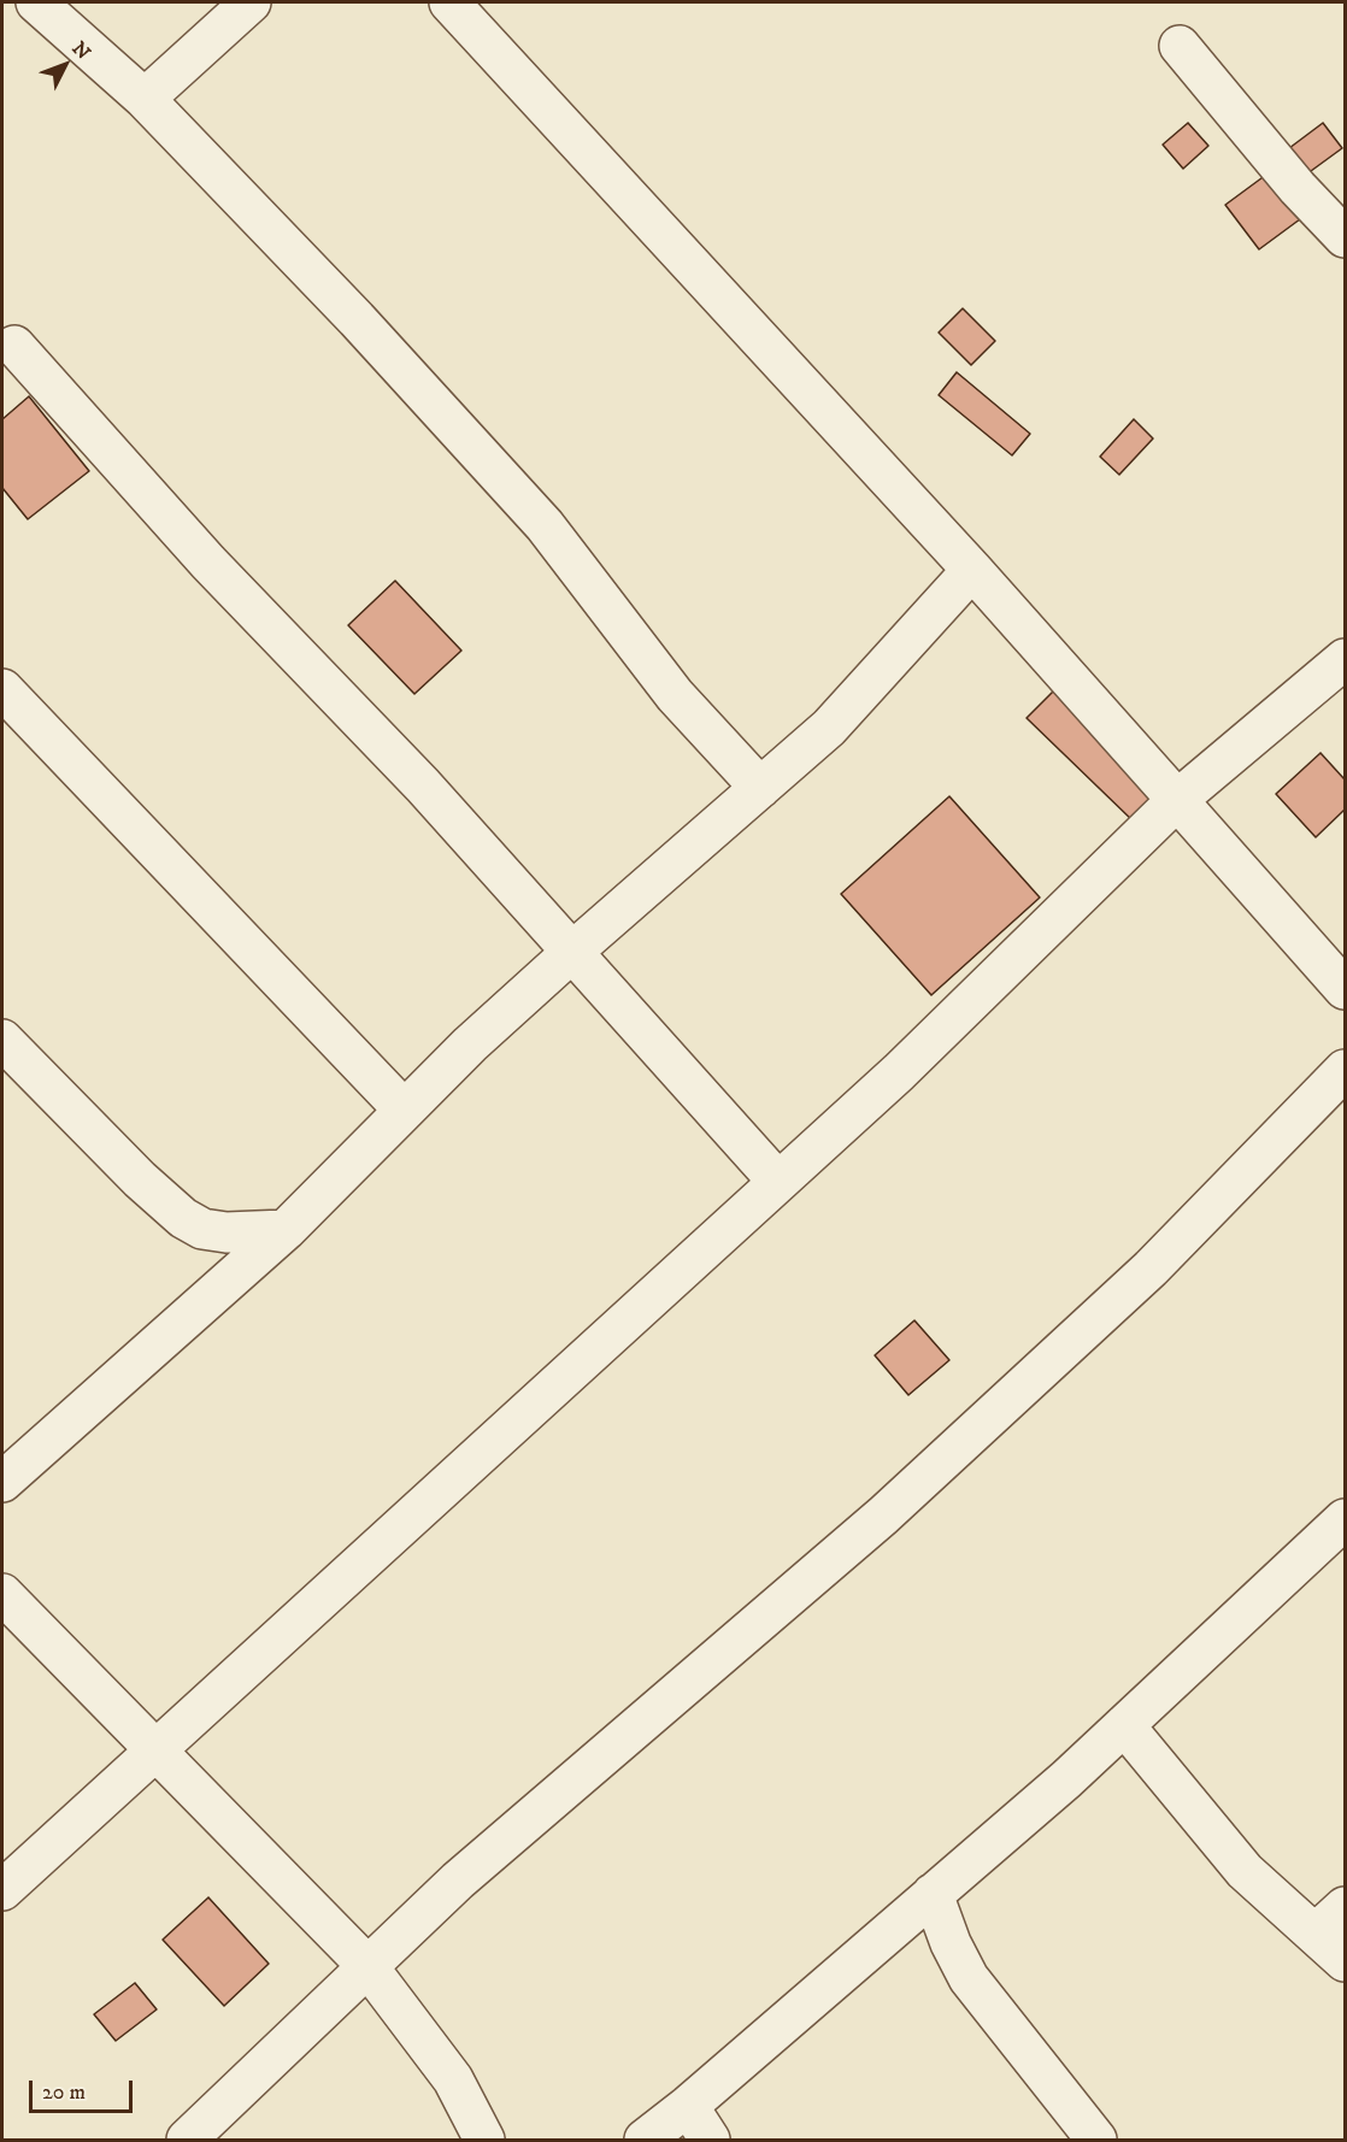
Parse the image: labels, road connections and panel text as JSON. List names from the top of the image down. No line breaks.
{"scale_bar":"20 m","north":"top right"}
